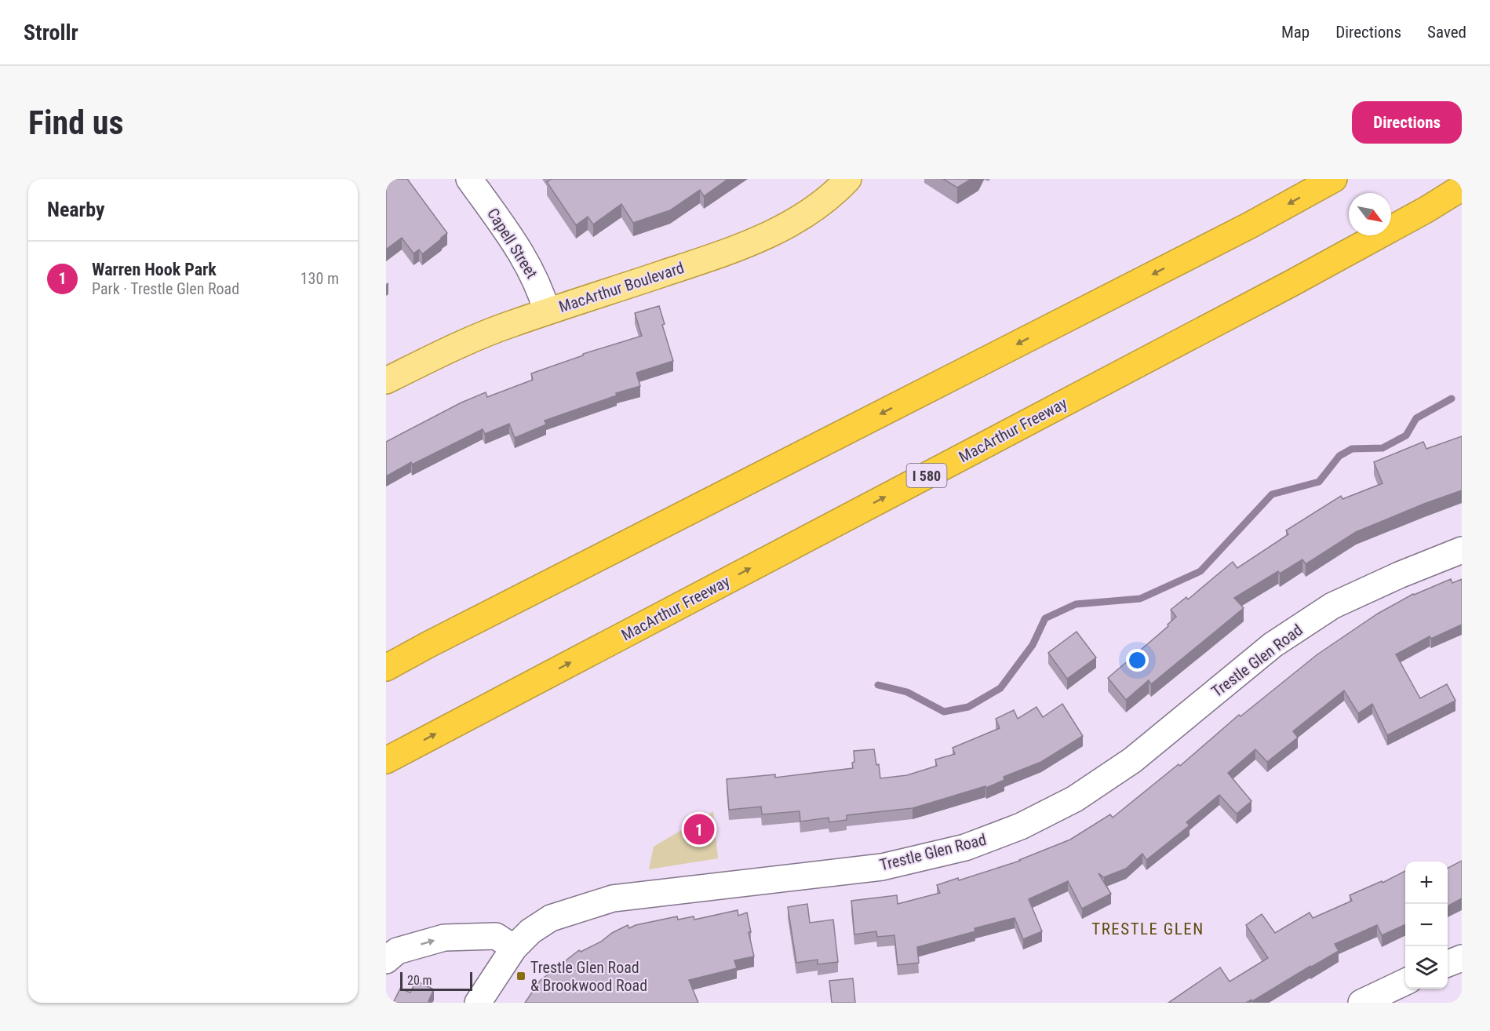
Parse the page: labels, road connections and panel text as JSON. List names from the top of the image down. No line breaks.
{"streets":{"highway":["MacArthur Freeway","I 580"],"main road":["MacArthur Boulevard"],"street":["Capell Street","Trestle Glen Road"]},"crossings":[["Capell Street","MacArthur Boulevard"]],"districts":["TRESTLE GLEN"],"places":{"transit":["Trestle Glen Road & Brookwood Road"]},"scale_bar":"20 m","north":"bottom right","page":{"header":"Strollr","nav":["Map","Directions","Saved"],"buttons":"Directions","title":"Find us","heading":"Nearby","list":[{"mark":"1","name":"Warren Hook Park","note":"Park · Trestle Glen Road","value":"130 m"}],"pins":"1","map_buttons":["+","−"],"scale":"20 m"}}
